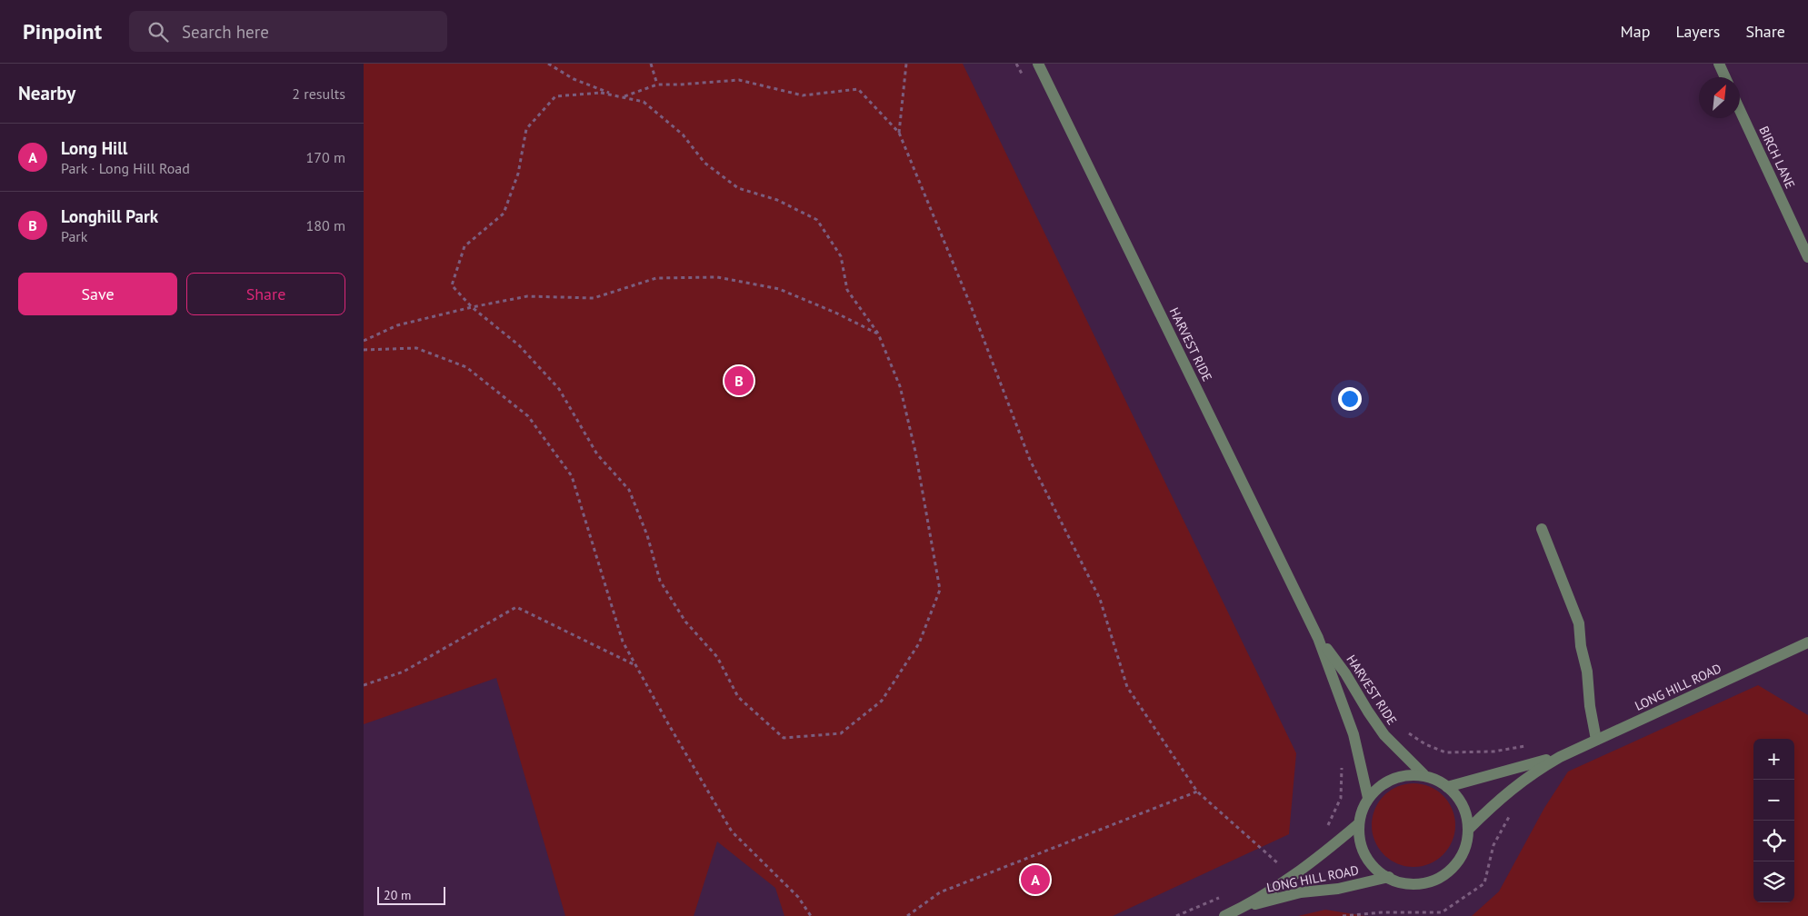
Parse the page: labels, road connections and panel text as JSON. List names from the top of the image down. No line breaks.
{"streets":{"street":["BIRCH LANE","HARVEST RIDE","LONG HILL ROAD"]},"crossings":[["HARVEST RIDE","LONG HILL ROAD"]],"scale_bar":"20 m","north":"top right","page":{"header":"Pinpoint","search":"Search here","nav":["Map","Layers","Share"],"heading":["Nearby","2 results"],"list":[{"mark":"A","name":"Long Hill","note":"Park · Long Hill Road","value":"170 m"},{"mark":"B","name":"Longhill Park","note":"Park","value":"180 m"}],"buttons":["Save","Share"],"pins":["B","A"],"map_buttons":["+","−"],"scale":"20 m"}}
